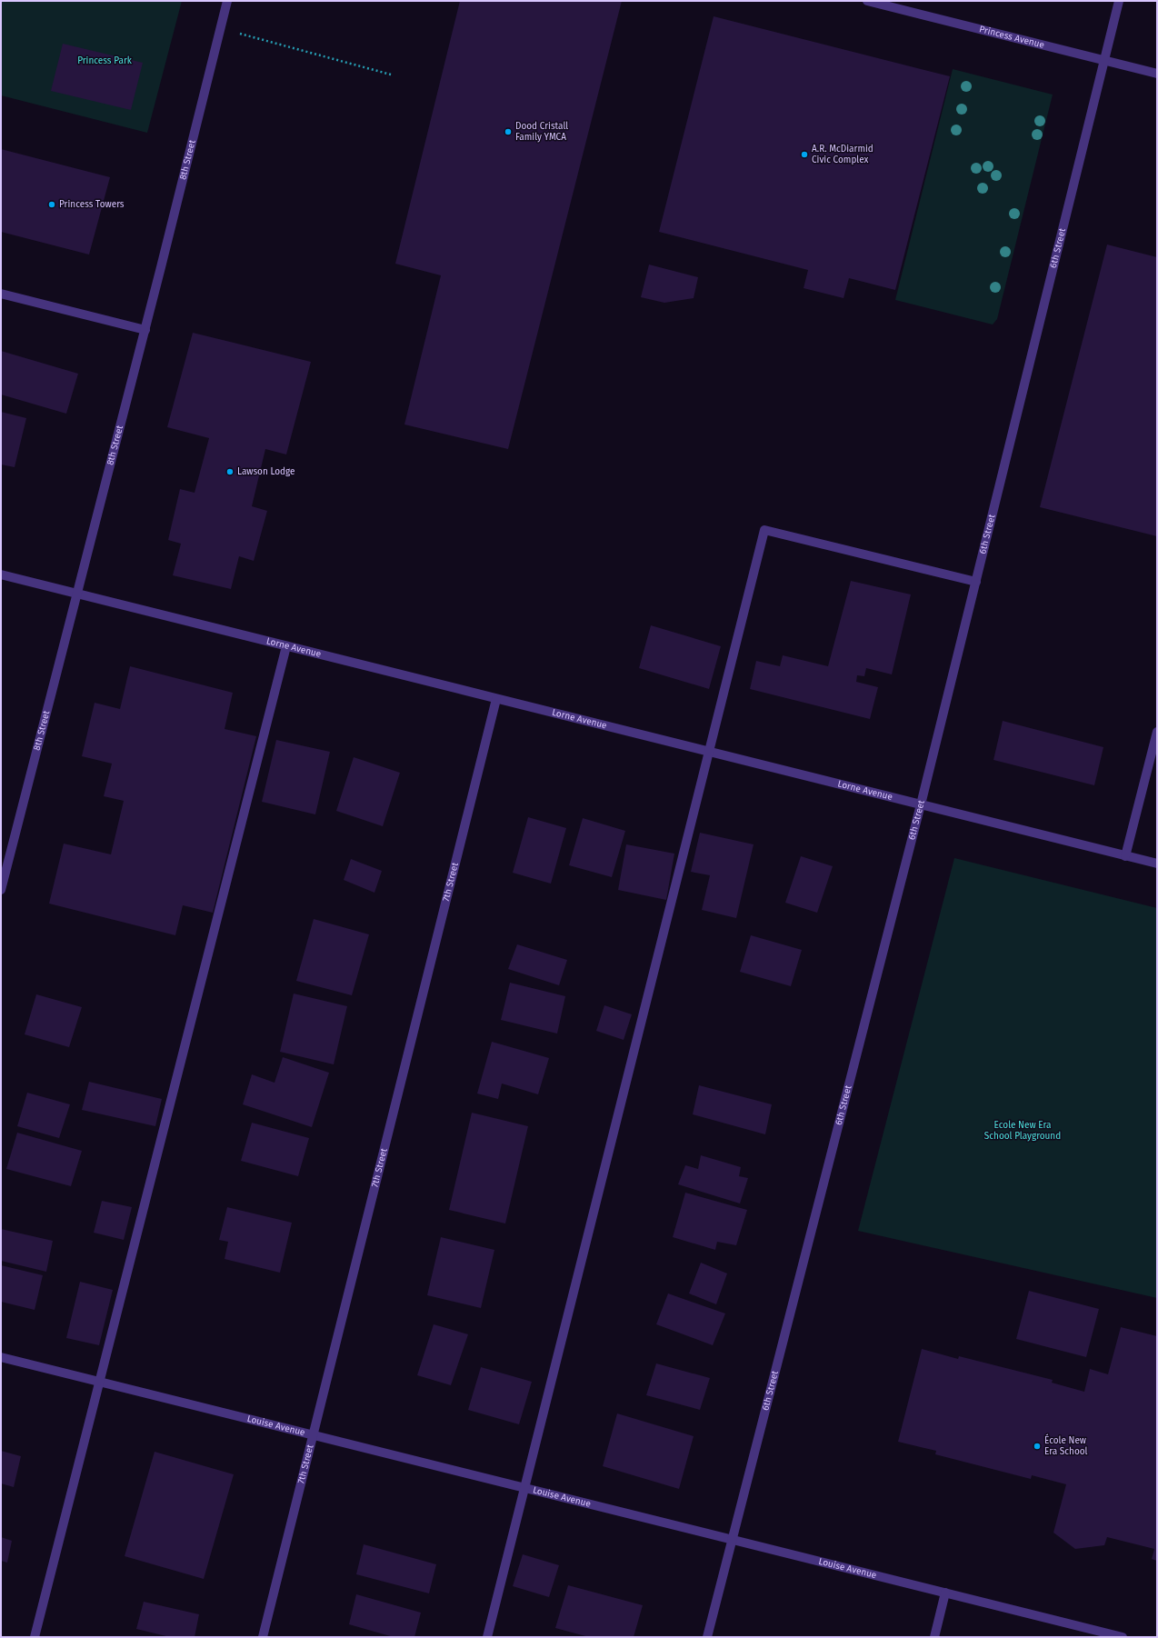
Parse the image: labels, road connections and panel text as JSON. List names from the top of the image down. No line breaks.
{"streets":{"street":["Princess Avenue","8th Street","6th Street","Lorne Avenue","7th Street","Louise Avenue"]},"crossings":[["Princess Avenue","6th Street"],["8th Street","Lorne Avenue"],["6th Street","Lorne Avenue"],["6th Street","Louise Avenue"],["Lorne Avenue","7th Street"],["7th Street","Louise Avenue"]],"parks":["Princess Park","Ecole New Era School Playground"],"places":["Dood Cristall Family YMCA","A.R. McDiarmid Civic Complex","Princess Towers","Lawson Lodge","École New Era School"]}
